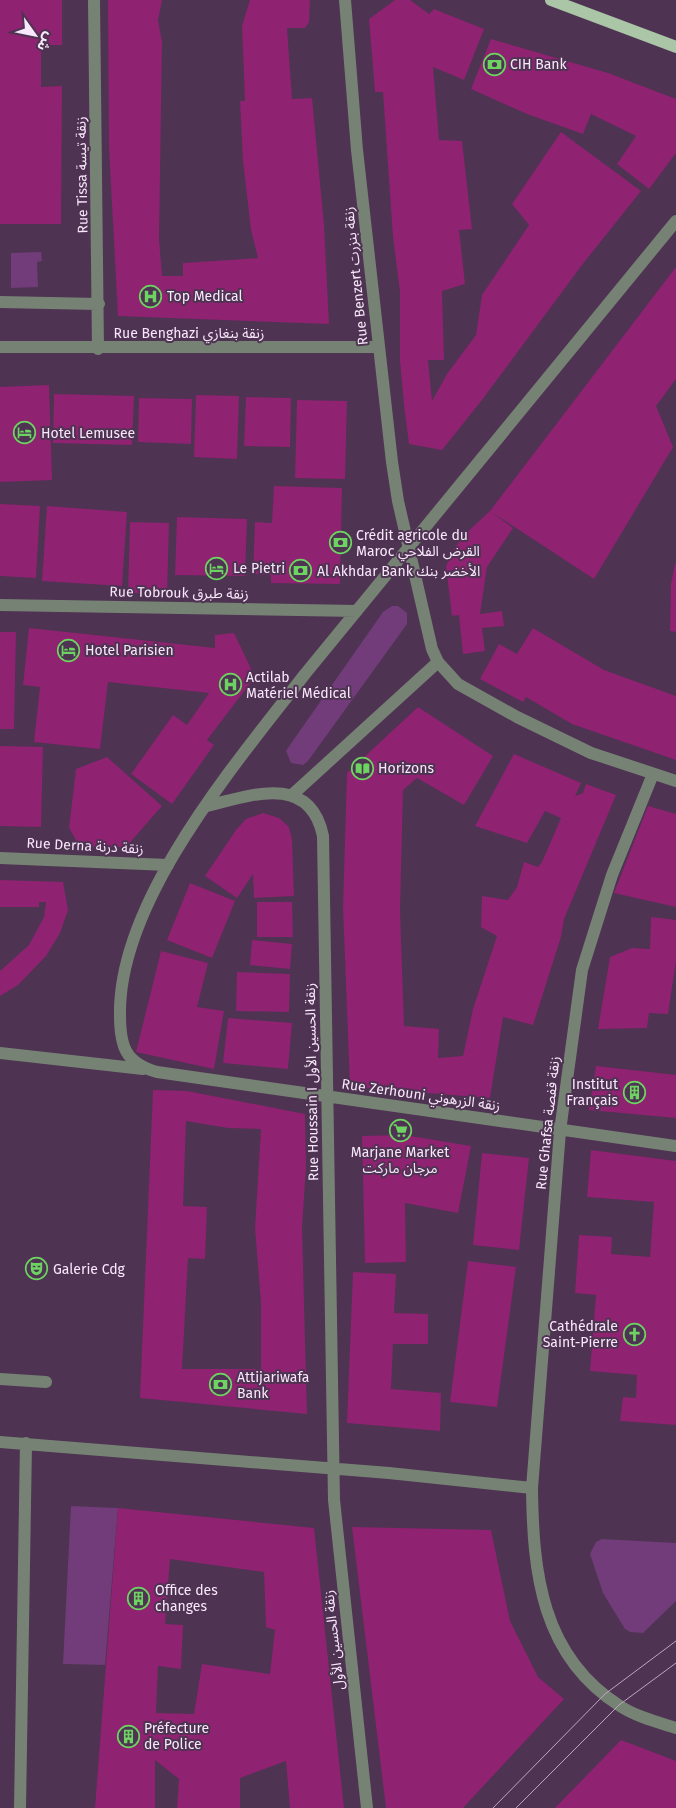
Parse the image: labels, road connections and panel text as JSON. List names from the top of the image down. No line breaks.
{"streets":{"street":["Rue Tissa زنقة تيسة","Rue Benzert زنقة بنزرت","Rue Benghazi زنقة بنغازي","Rue Tobrouk زنقة طبرق","Rue Derna زنقة درنة","Rue Houssain I زنقة الحسين الأول","Rue Zerhouni زنقة الزرهوني","Rue Ghafsa زنقة قفصة","زنقة الحسين الأول"]},"crossings":[["Rue Tissa زنقة تيسة","Rue Benghazi زنقة بنغازي"],["Rue Benzert زنقة بنزرت","Rue Benghazi زنقة بنغازي"],["Rue Houssain I زنقة الحسين الأول","Rue Zerhouni زنقة الزرهوني"],["Rue Houssain I زنقة الحسين الأول","زنقة الحسين الأول"],["Rue Zerhouni زنقة الزرهوني","Rue Ghafsa زنقة قفصة"]],"places":{"bank":["CIH Bank","Crédit agricole du Maroc القرض الفلاحي","Al Akhdar Bank الأخضر بنك","Attijariwafa Bank"],"hospital":["Top Medical","Actilab Matériel Médical"],"hotel":["Hotel Lemusee","Le Pietri","Hotel Parisien"],"library":["Horizons"],"building":["Institut Français","Office des changes","Préfecture de Police"],"supermarket":["Marjane Market مرجان ماركت"],"theatre":["Galerie Cdg"],"church":["Cathédrale Saint-Pierre"]},"north":"bottom right"}
